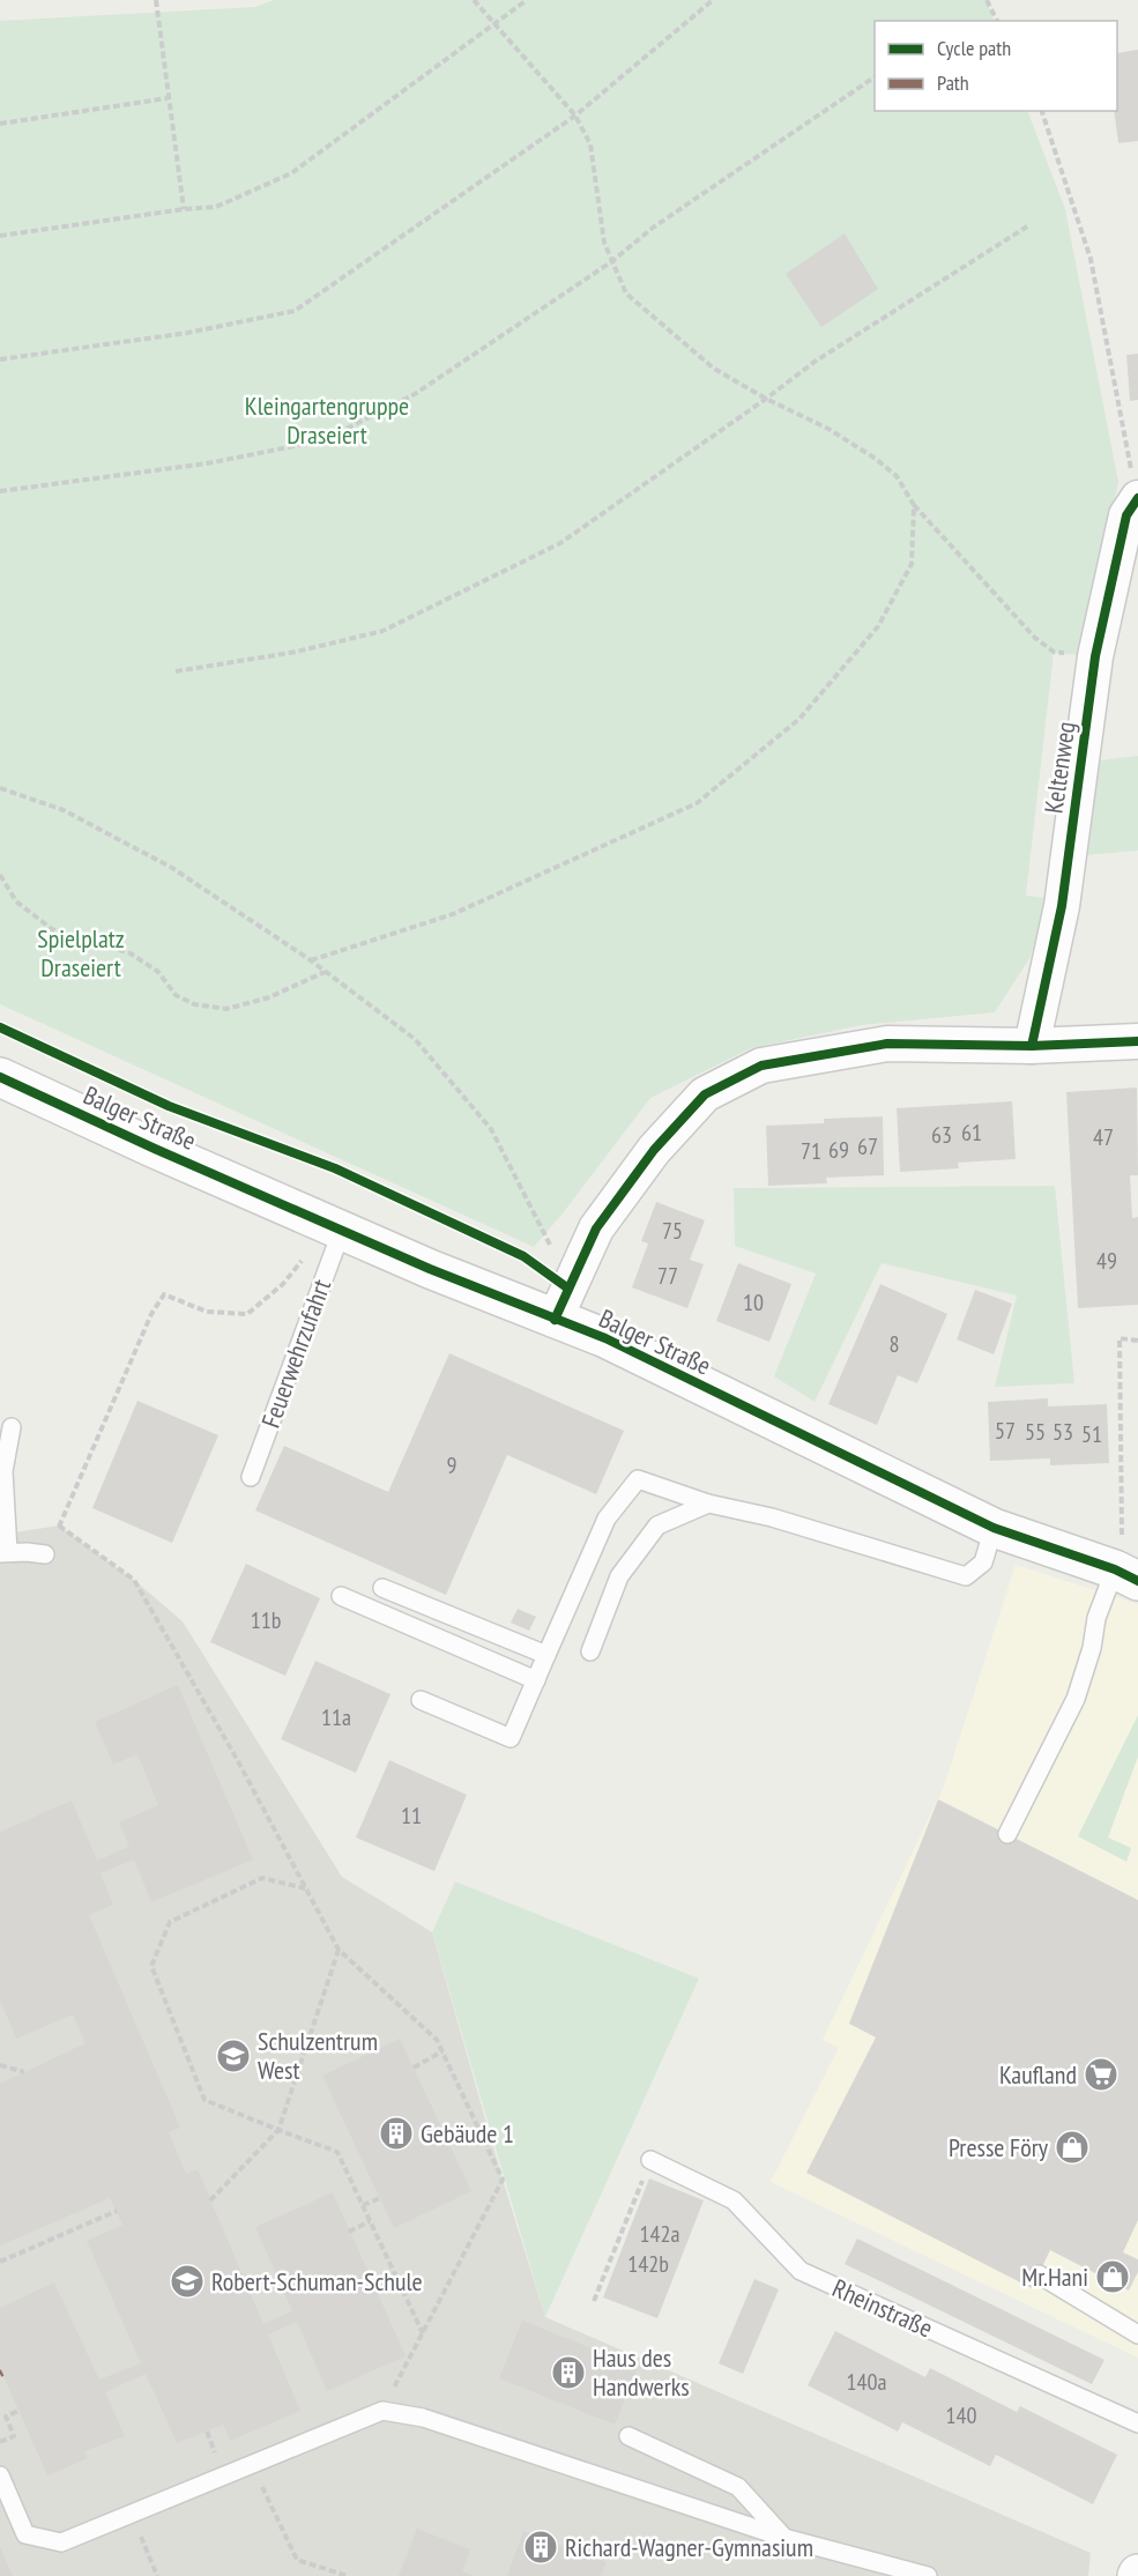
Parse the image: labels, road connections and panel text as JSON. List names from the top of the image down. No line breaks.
{"streets":{"street":["Keltenweg","Balger Straße"],"lane":["Feuerwehrzufahrt","Rheinstraße"]},"crossings":[["Balger Straße","Feuerwehrzufahrt"]],"parks":["Kleingartengruppe Draseiert","Spielplatz Draseiert"],"places":{"school or university":["Schulzentrum West","Robert-Schuman-Schule"],"supermarket":["Kaufland"],"building":["Gebäude 1","Haus des Handwerks","Richard-Wagner-Gymnasium"],"shop":["Presse Föry","Mr.Hani"]},"house_numbers":["61","63","47","67","69","71","75","49","77","10","8","57","55","53","51","9","11b","11a","11","142a","142b","140a","140"],"legend":["Cycle path","Path"]}
